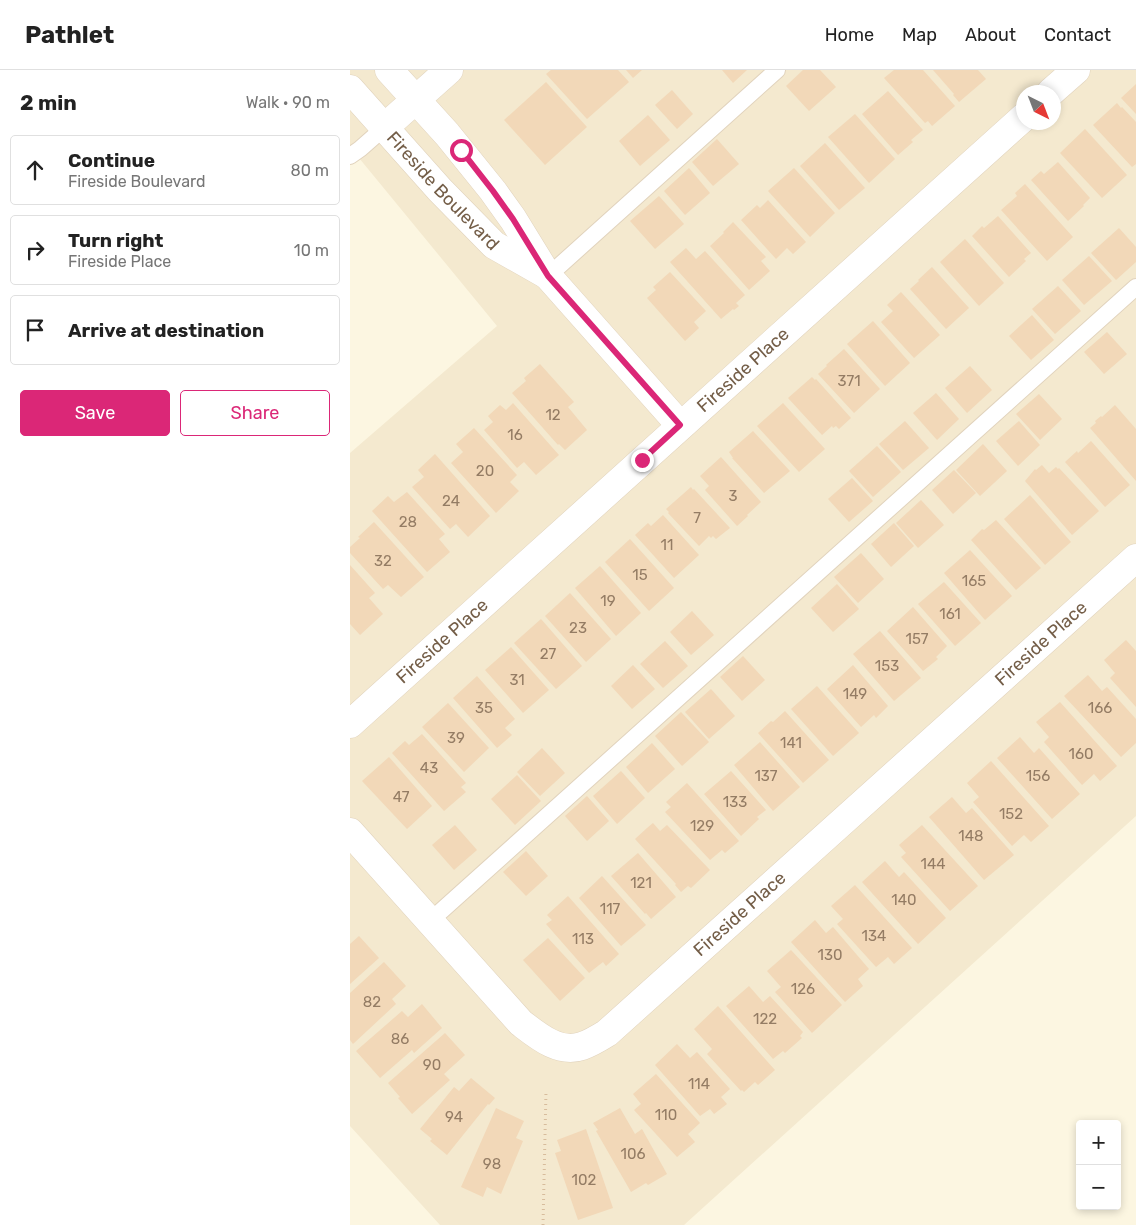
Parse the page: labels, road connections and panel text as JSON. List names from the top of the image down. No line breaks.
{"streets":{"street":["Fireside Boulevard","Fireside Place"]},"crossings":[["Fireside Boulevard","Fireside Place"]],"house_numbers":["371","12","16","20","3","24","7","28","11","32","15","165","19","161","23","157","27","153","31","149","35","166","39","141","160","43","137","156","47","133","152","129","148","144","121","140","117","134","113","130","126","82","122","86","90","114","110","94","106","98","102"],"north":"bottom right","page":{"header":"Pathlet","nav":["Home","Map","About","Contact"],"heading":["2 min","Walk · 90 m"],"list":[["Continue","Fireside Boulevard","80 m"],["Turn right","Fireside Place","10 m"],"Arrive at destination"],"buttons":["Save","Share"],"map_buttons":["+","−"]}}
